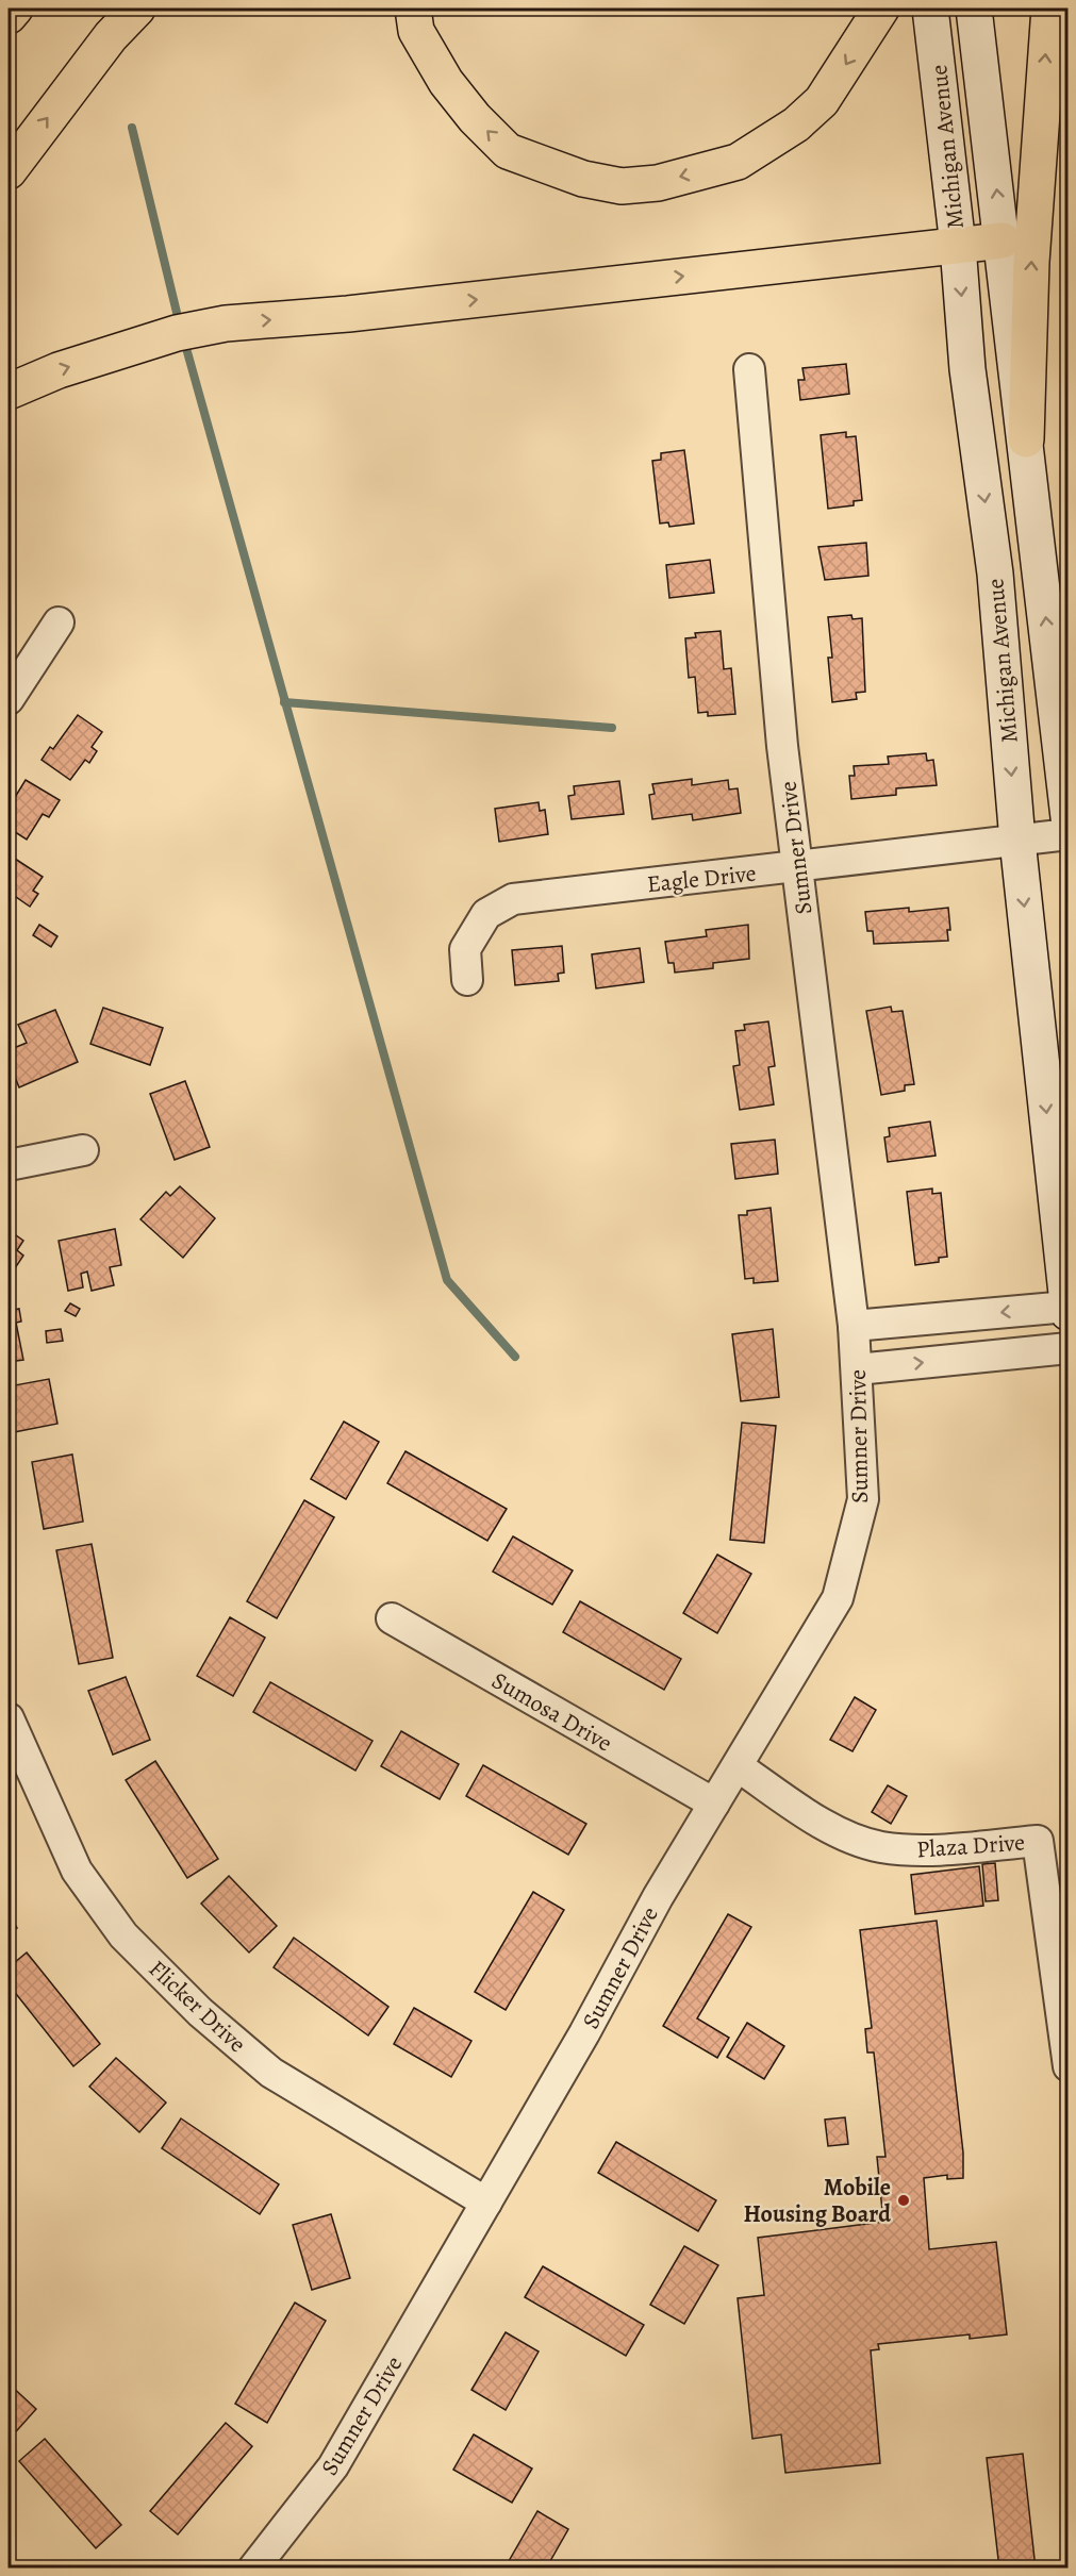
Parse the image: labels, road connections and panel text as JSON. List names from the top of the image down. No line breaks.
{"streets":{"main road":["Michigan Avenue"],"street":["Sumner Drive","Eagle Drive","Sumosa Drive","Plaza Drive","Flicker Drive"]},"crossings":[["Michigan Avenue","Eagle Drive"],["Sumner Drive","Eagle Drive"],["Sumner Drive","Sumosa Drive"],["Sumner Drive","Plaza Drive"],["Sumner Drive","Flicker Drive"]],"places":["Mobile Housing Board"]}
